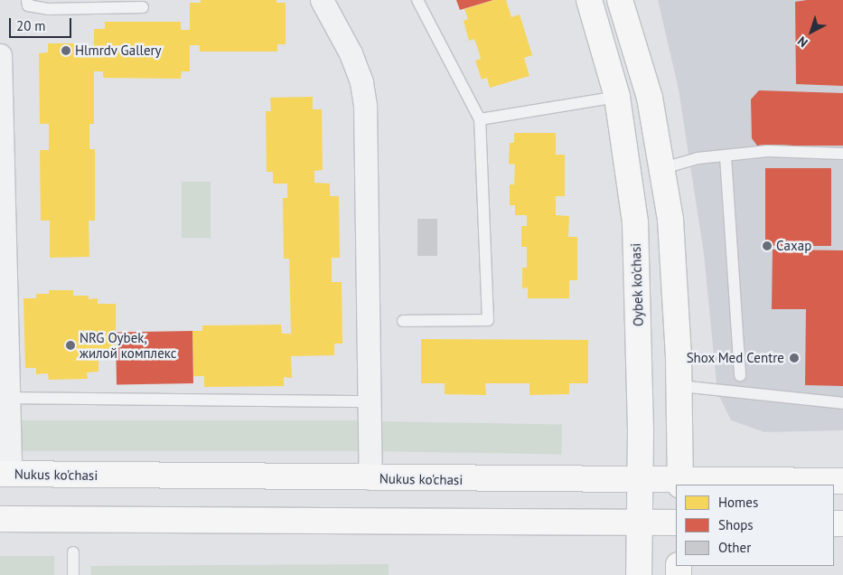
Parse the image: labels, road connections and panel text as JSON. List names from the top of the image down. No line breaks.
{"streets":{"main road":["Oybek ko'chasi","Nukus ko'chasi"]},"crossings":[["Oybek ko'chasi","Nukus ko'chasi"]],"places":["Hlmrdv Gallery","Сахар","NRG Oybek, жилой комплекс","Shox Med Centre"],"legend":["Homes","Shops","Other"],"scale_bar":"20 m","north":"bottom left"}
